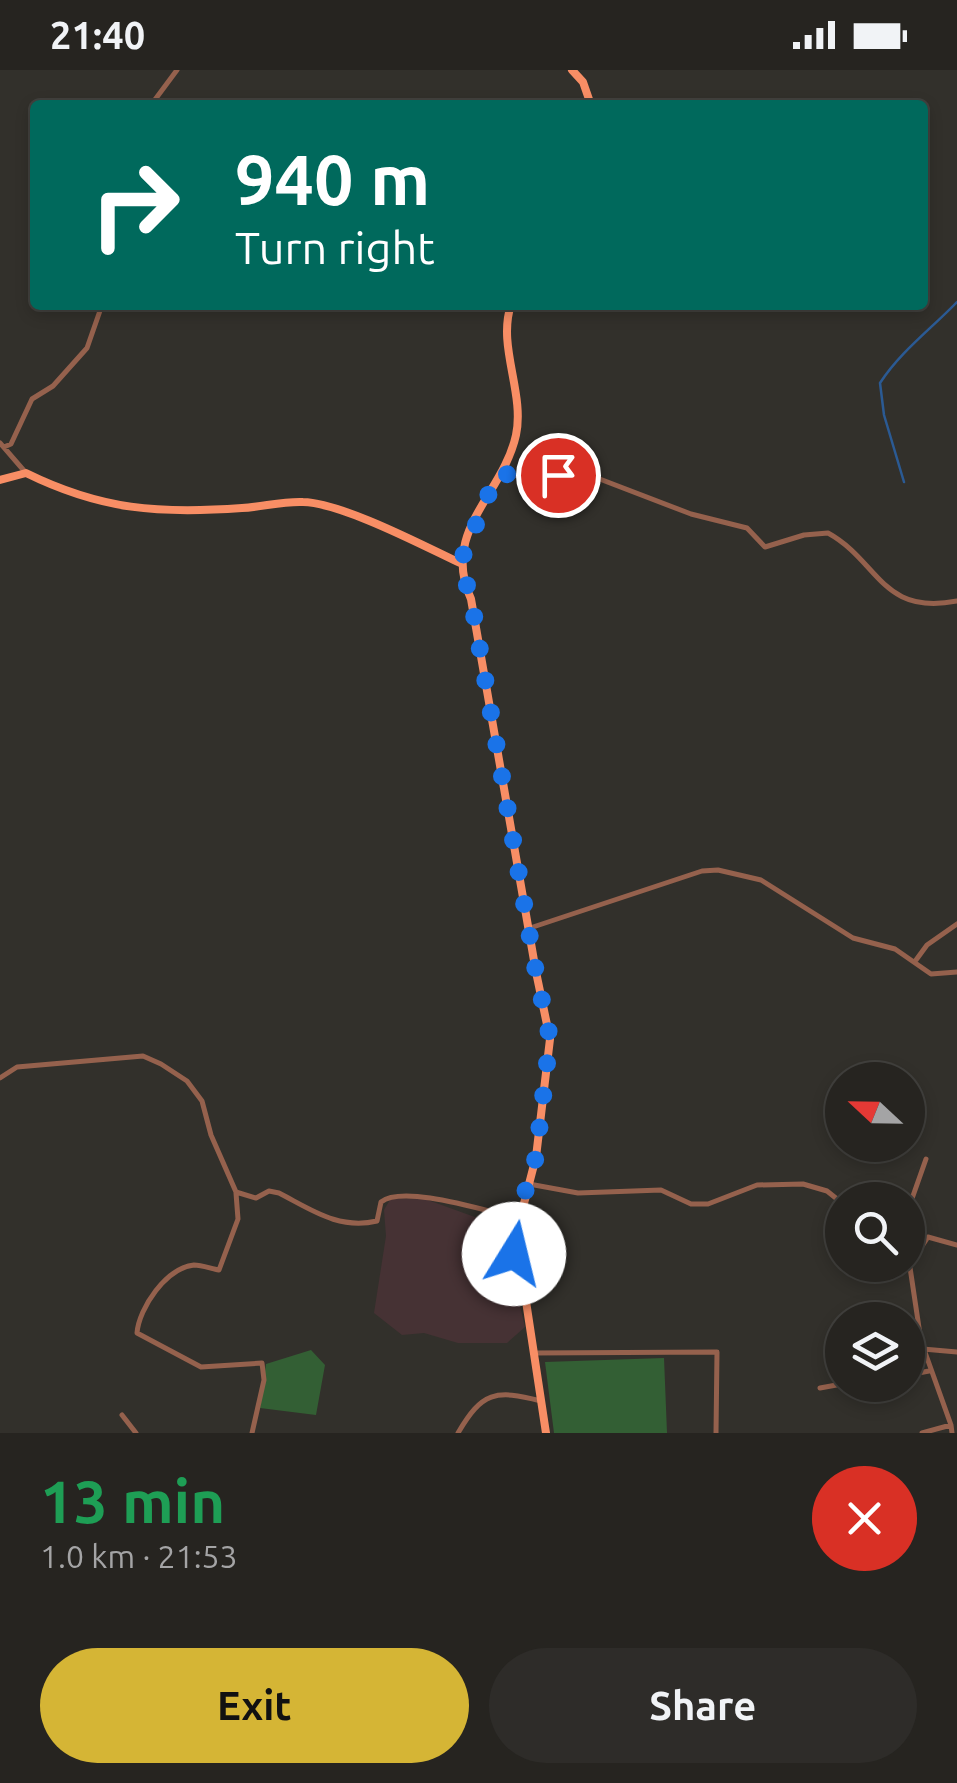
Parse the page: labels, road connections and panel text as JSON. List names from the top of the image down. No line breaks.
{"north":"left","page":{"status":"21:40","turn":["940 m","Turn right"],"heading":["13 min","1.0 km · 21:53"],"buttons":["Exit","Share"]}}
